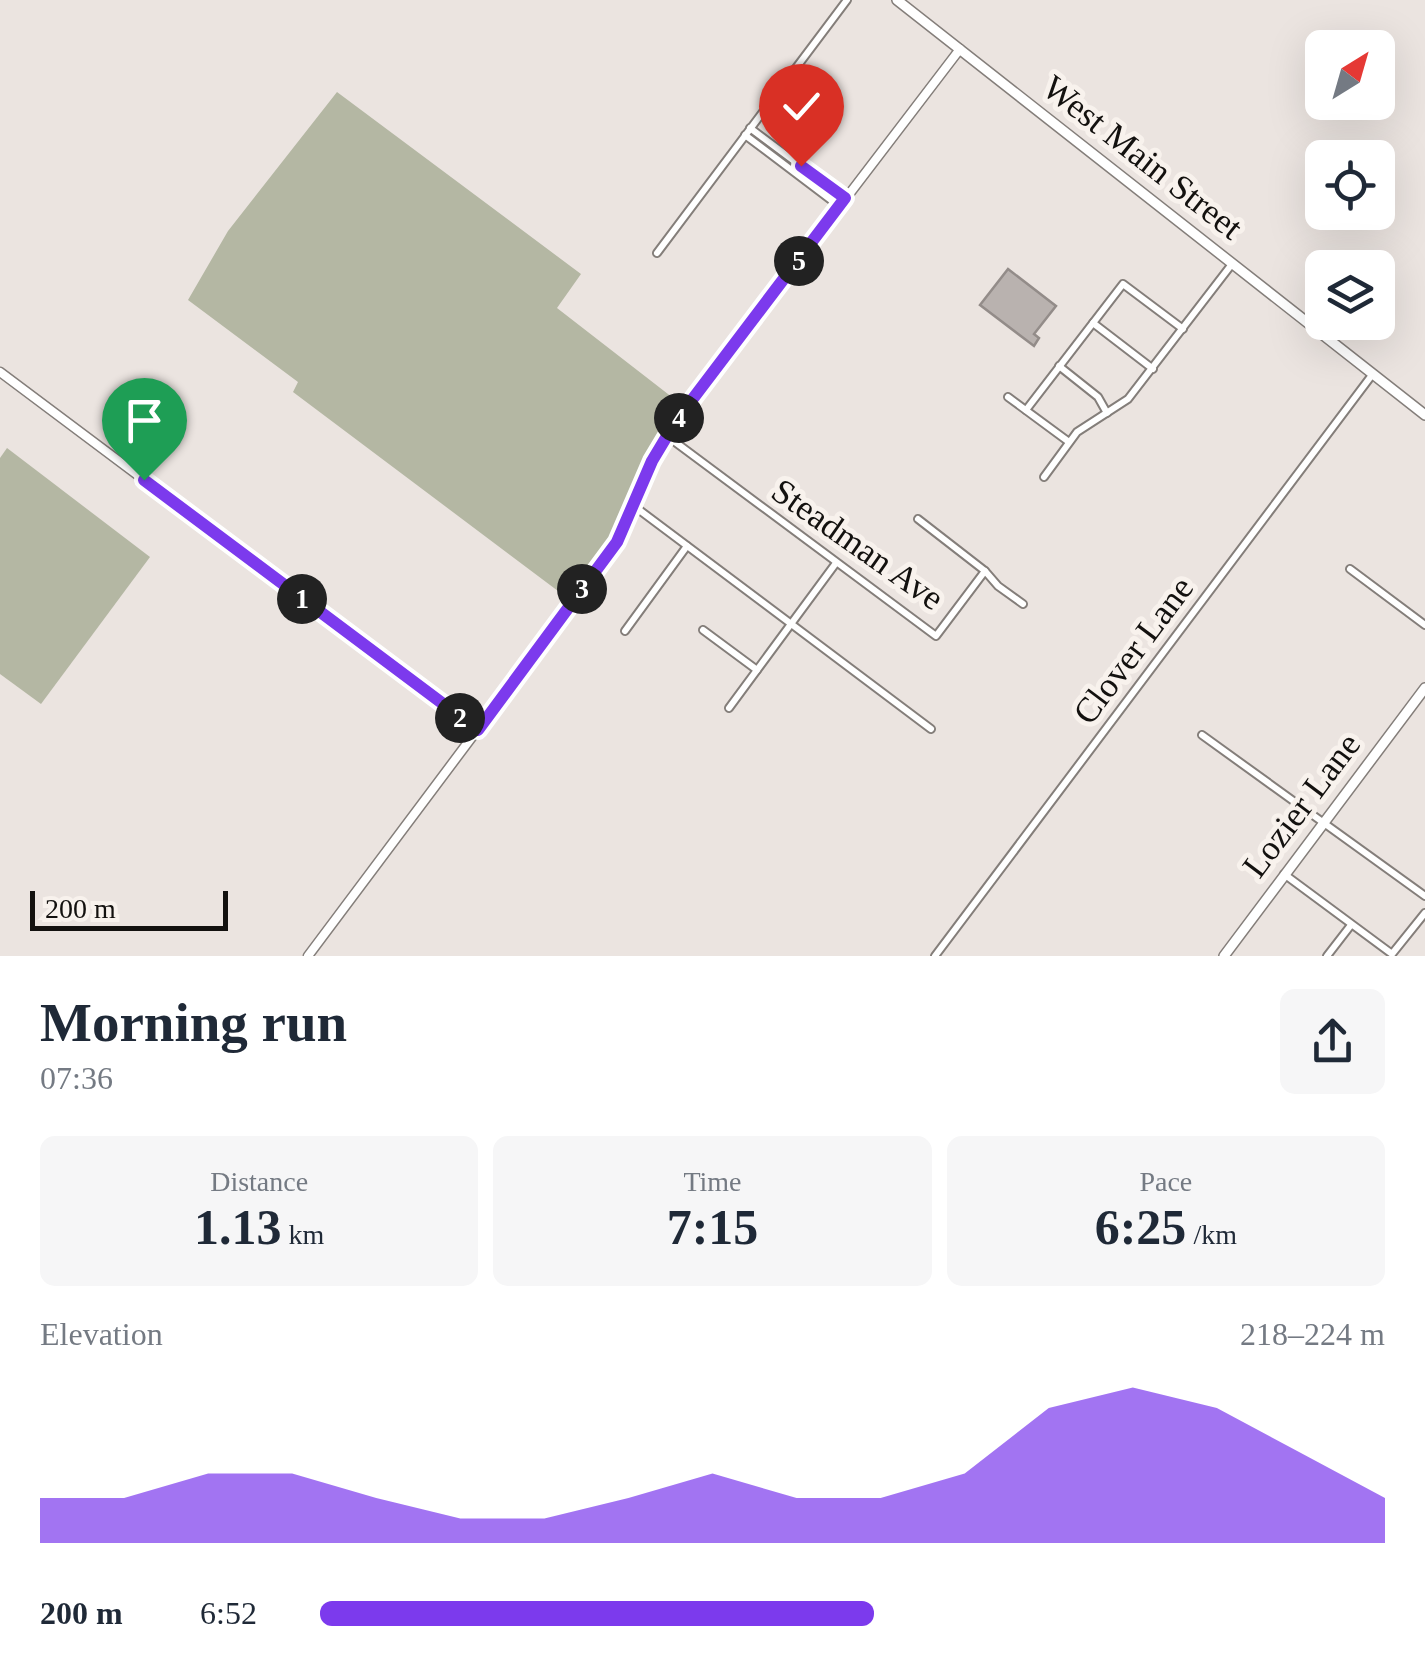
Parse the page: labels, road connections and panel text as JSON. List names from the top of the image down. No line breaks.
{"streets":{"main road":["West Main Street","Lozier Lane"],"street":["Steadman Ave","Clover Lane"]},"crossings":[["West Main Street","Clover Lane"]],"scale_bar":"200 m","north":"top right","page":{"pins":["5","4","3","1","2"],"scale":"200 m","heading":["Morning run","07:36"],"stats":[["Distance","1.13 km"],["Time","7:15"],["Pace","6:25 /km"]],"chart":["Elevation","218–224 m"],"list":[{"name":"200 m","note":"6:52"}]}}
